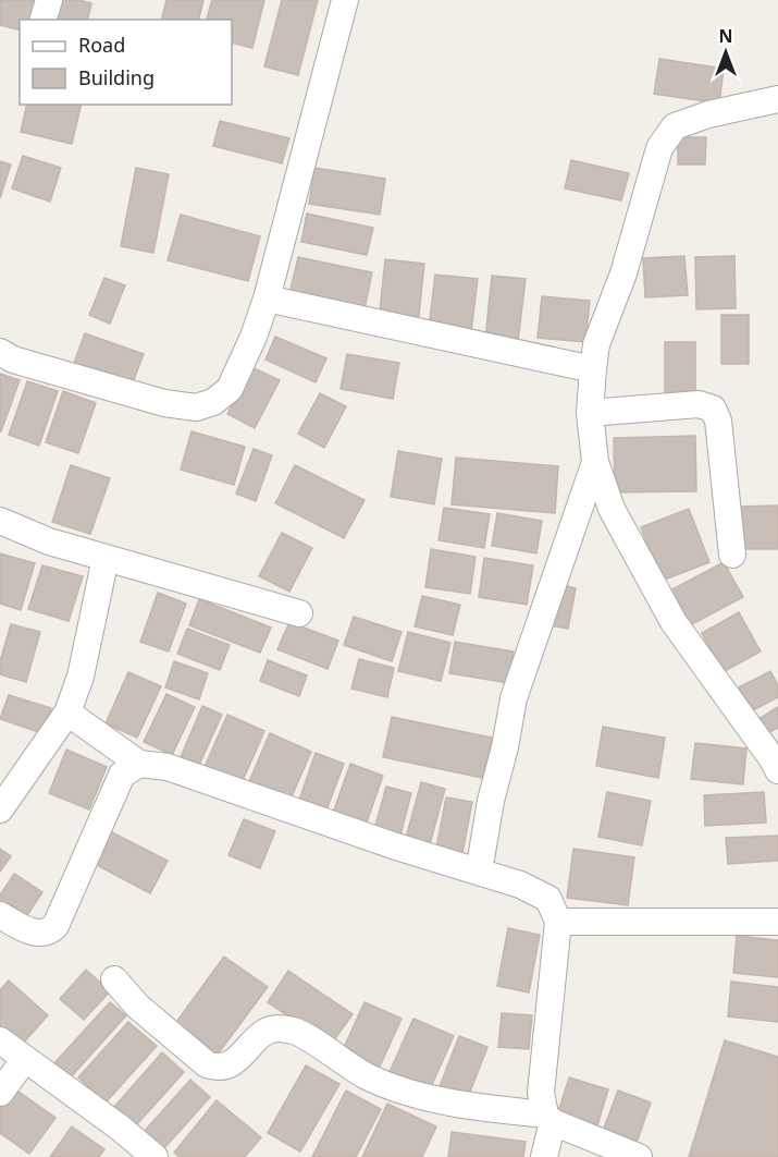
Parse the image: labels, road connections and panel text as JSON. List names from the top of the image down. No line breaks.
{"legend":["Road","Building"],"north":"top"}
